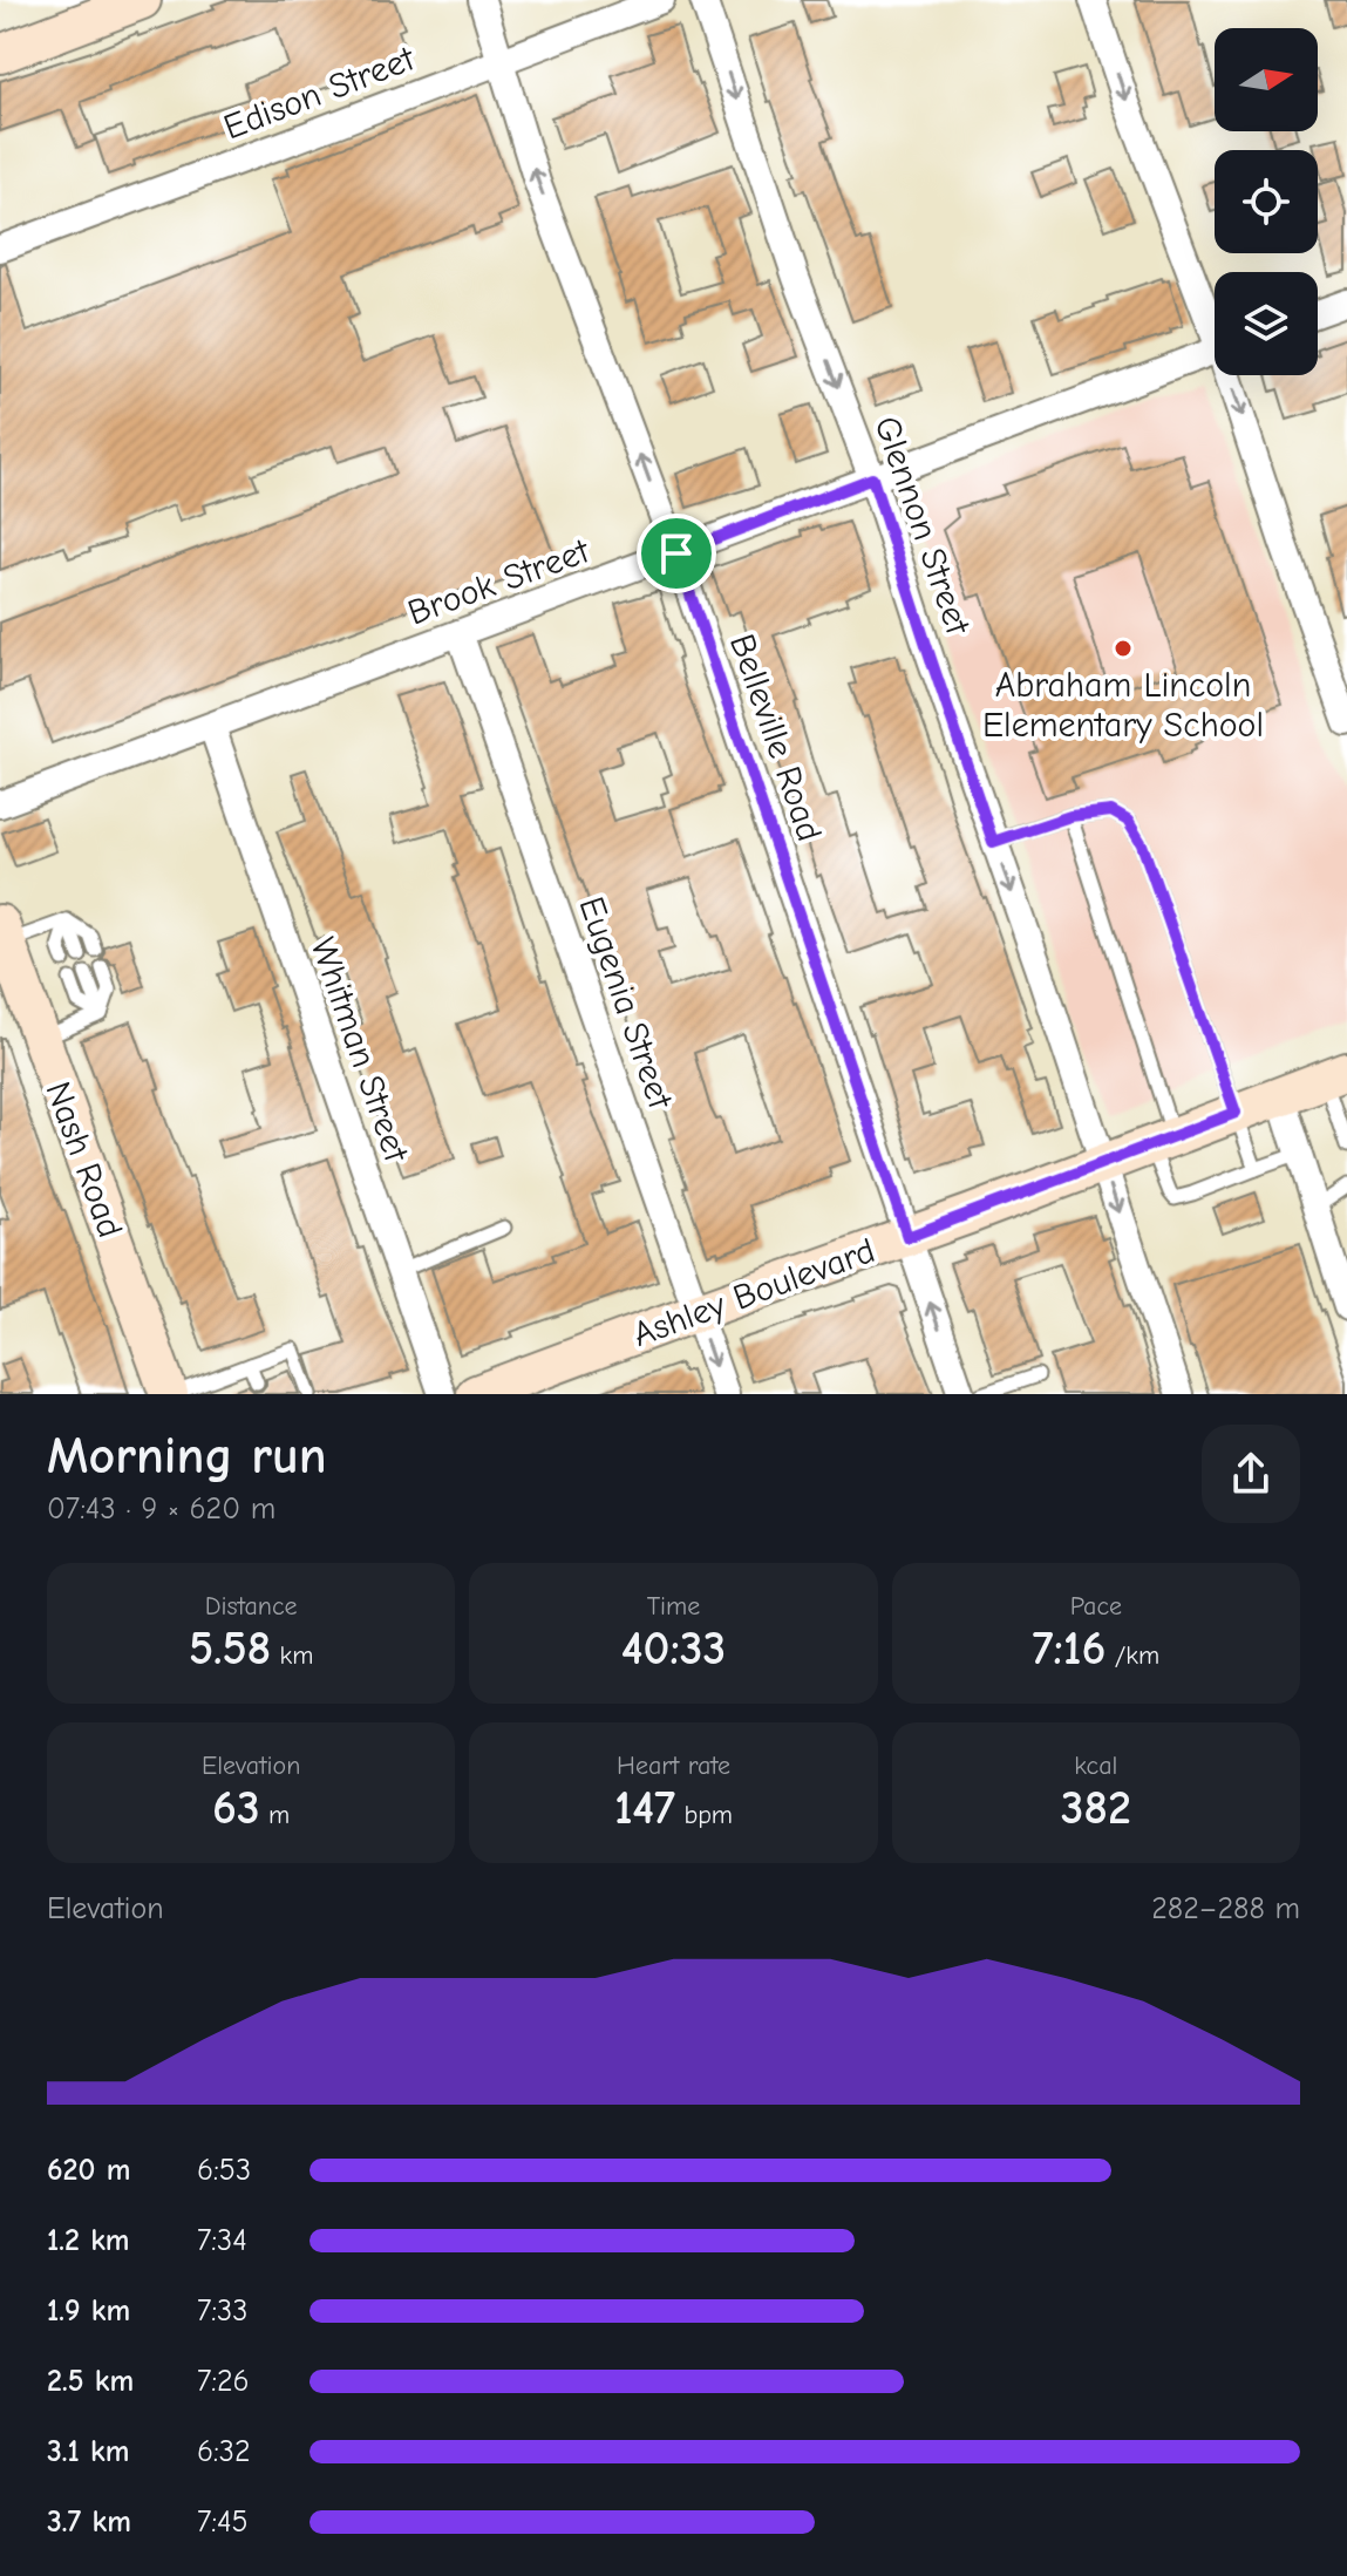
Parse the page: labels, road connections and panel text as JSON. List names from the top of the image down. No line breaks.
{"streets":{"main road":["Nash Road","Ashley Boulevard"],"street":["Edison Street","Glennon Street","Brook Street","Belleville Road","Eugenia Street","Whitman Street"]},"crossings":[["Edison Street","Belleville Road"],["Glennon Street","Brook Street"],["Glennon Street","Ashley Boulevard"],["Brook Street","Belleville Road"],["Brook Street","Eugenia Street"],["Brook Street","Whitman Street"],["Belleville Road","Ashley Boulevard"],["Eugenia Street","Ashley Boulevard"]],"one_way":["Glennon Street","Belleville Road"],"places":["Abraham Lincoln Elementary School"],"north":"right","page":{"heading":["Morning run","07:43 · 9 × 620 m"],"stats":[["Distance","5.58 km"],["Time","40:33"],["Pace","7:16 /km"],["Elevation","63 m"],["Heart rate","147 bpm"],["kcal","382"]],"chart":["Elevation","282–288 m"],"list":[{"name":"620 m","note":"6:53"},{"name":"1.2 km","note":"7:34"},{"name":"1.9 km","note":"7:33"},{"name":"2.5 km","note":"7:26"},{"name":"3.1 km","note":"6:32"},{"name":"3.7 km","note":"7:45"}]}}
